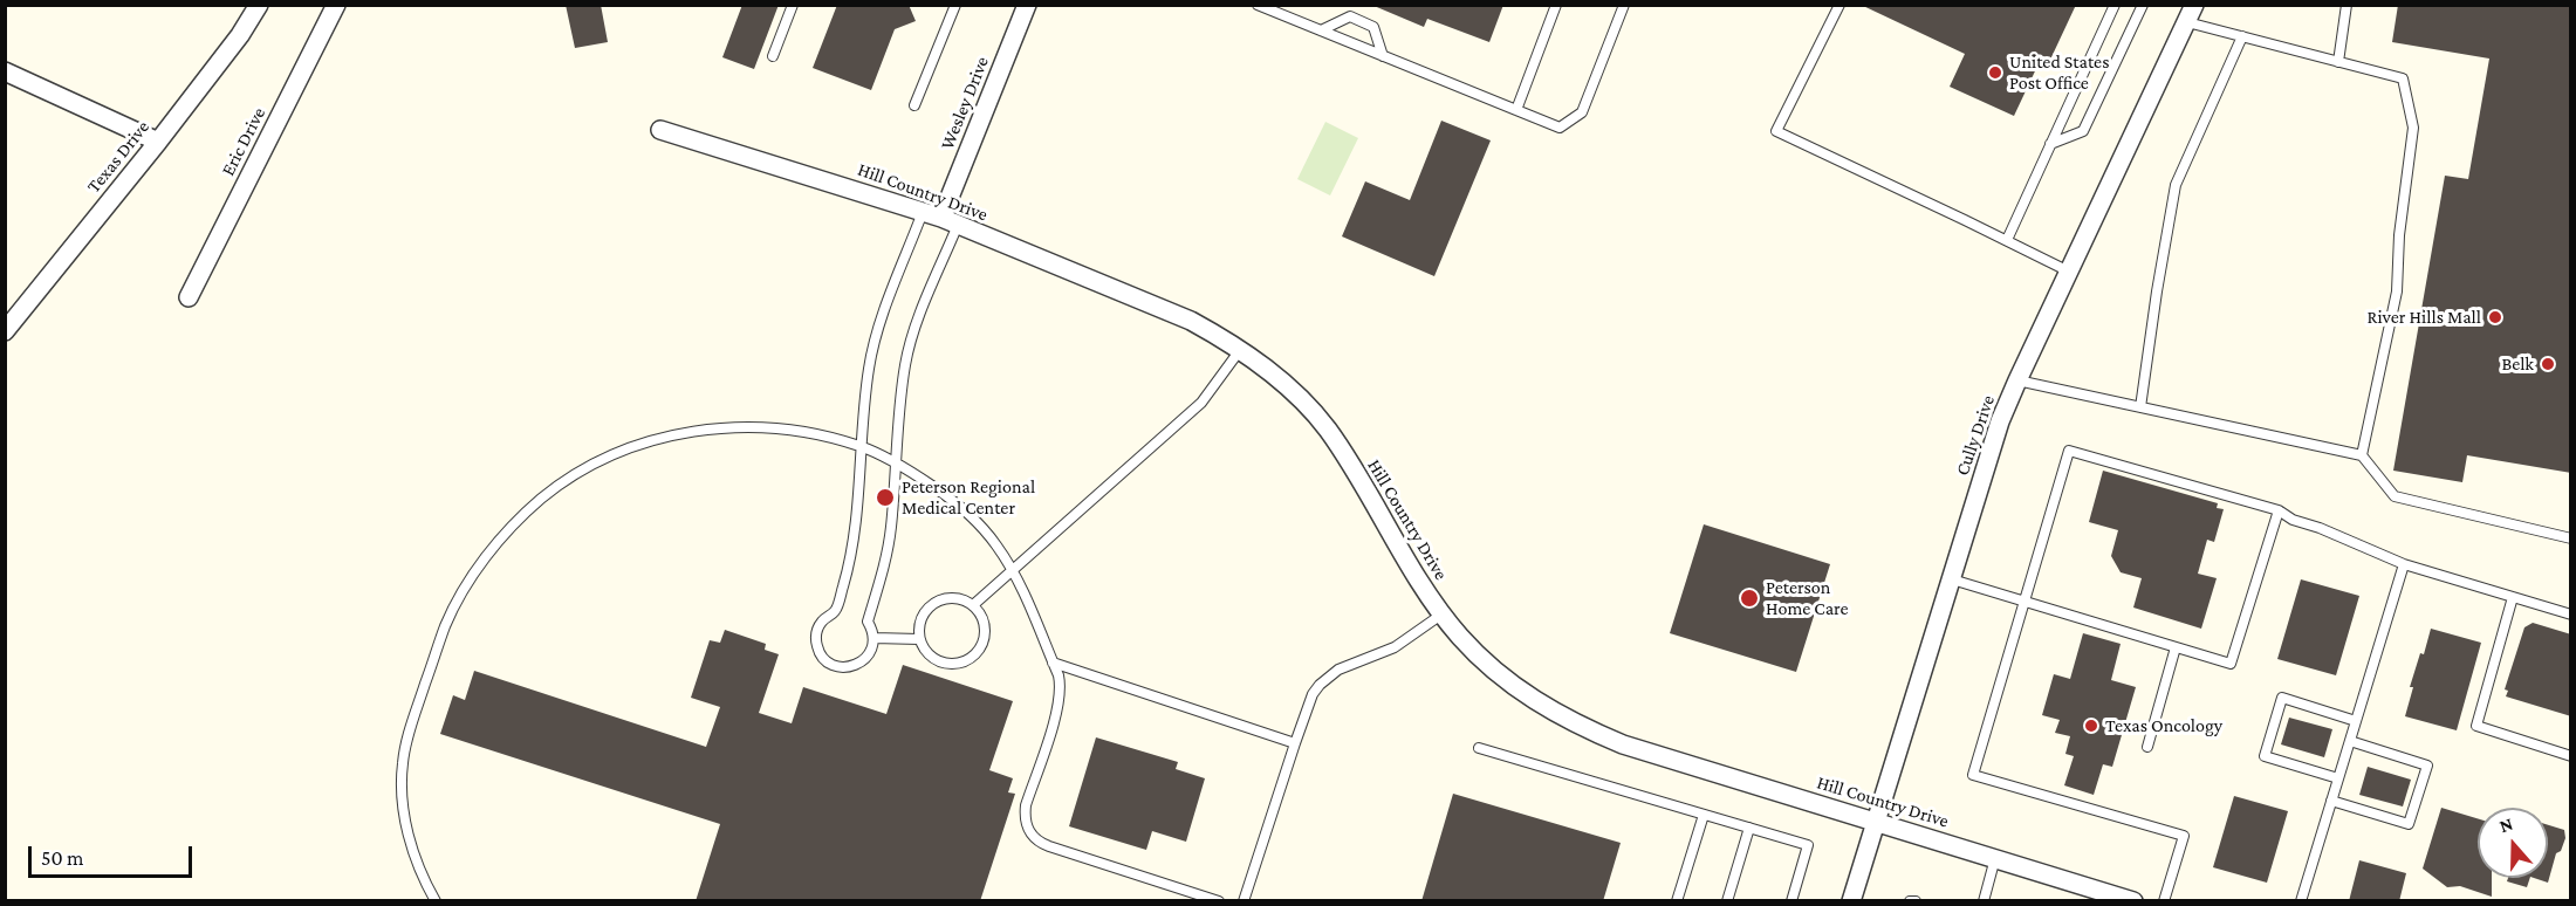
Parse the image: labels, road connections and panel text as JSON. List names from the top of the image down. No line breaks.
{"streets":{"street":["Wesley Drive","Eric Drive","Texas Drive","Hill Country Drive","Cully Drive"]},"crossings":[["Wesley Drive","Hill Country Drive"],["Hill Country Drive","Cully Drive"]],"places":["United States Post Office","River Hills Mall","Belk","Peterson Regional Medical Center","Peterson Home Care","Texas Oncology"],"scale_bar":"50 m","north":"top"}
